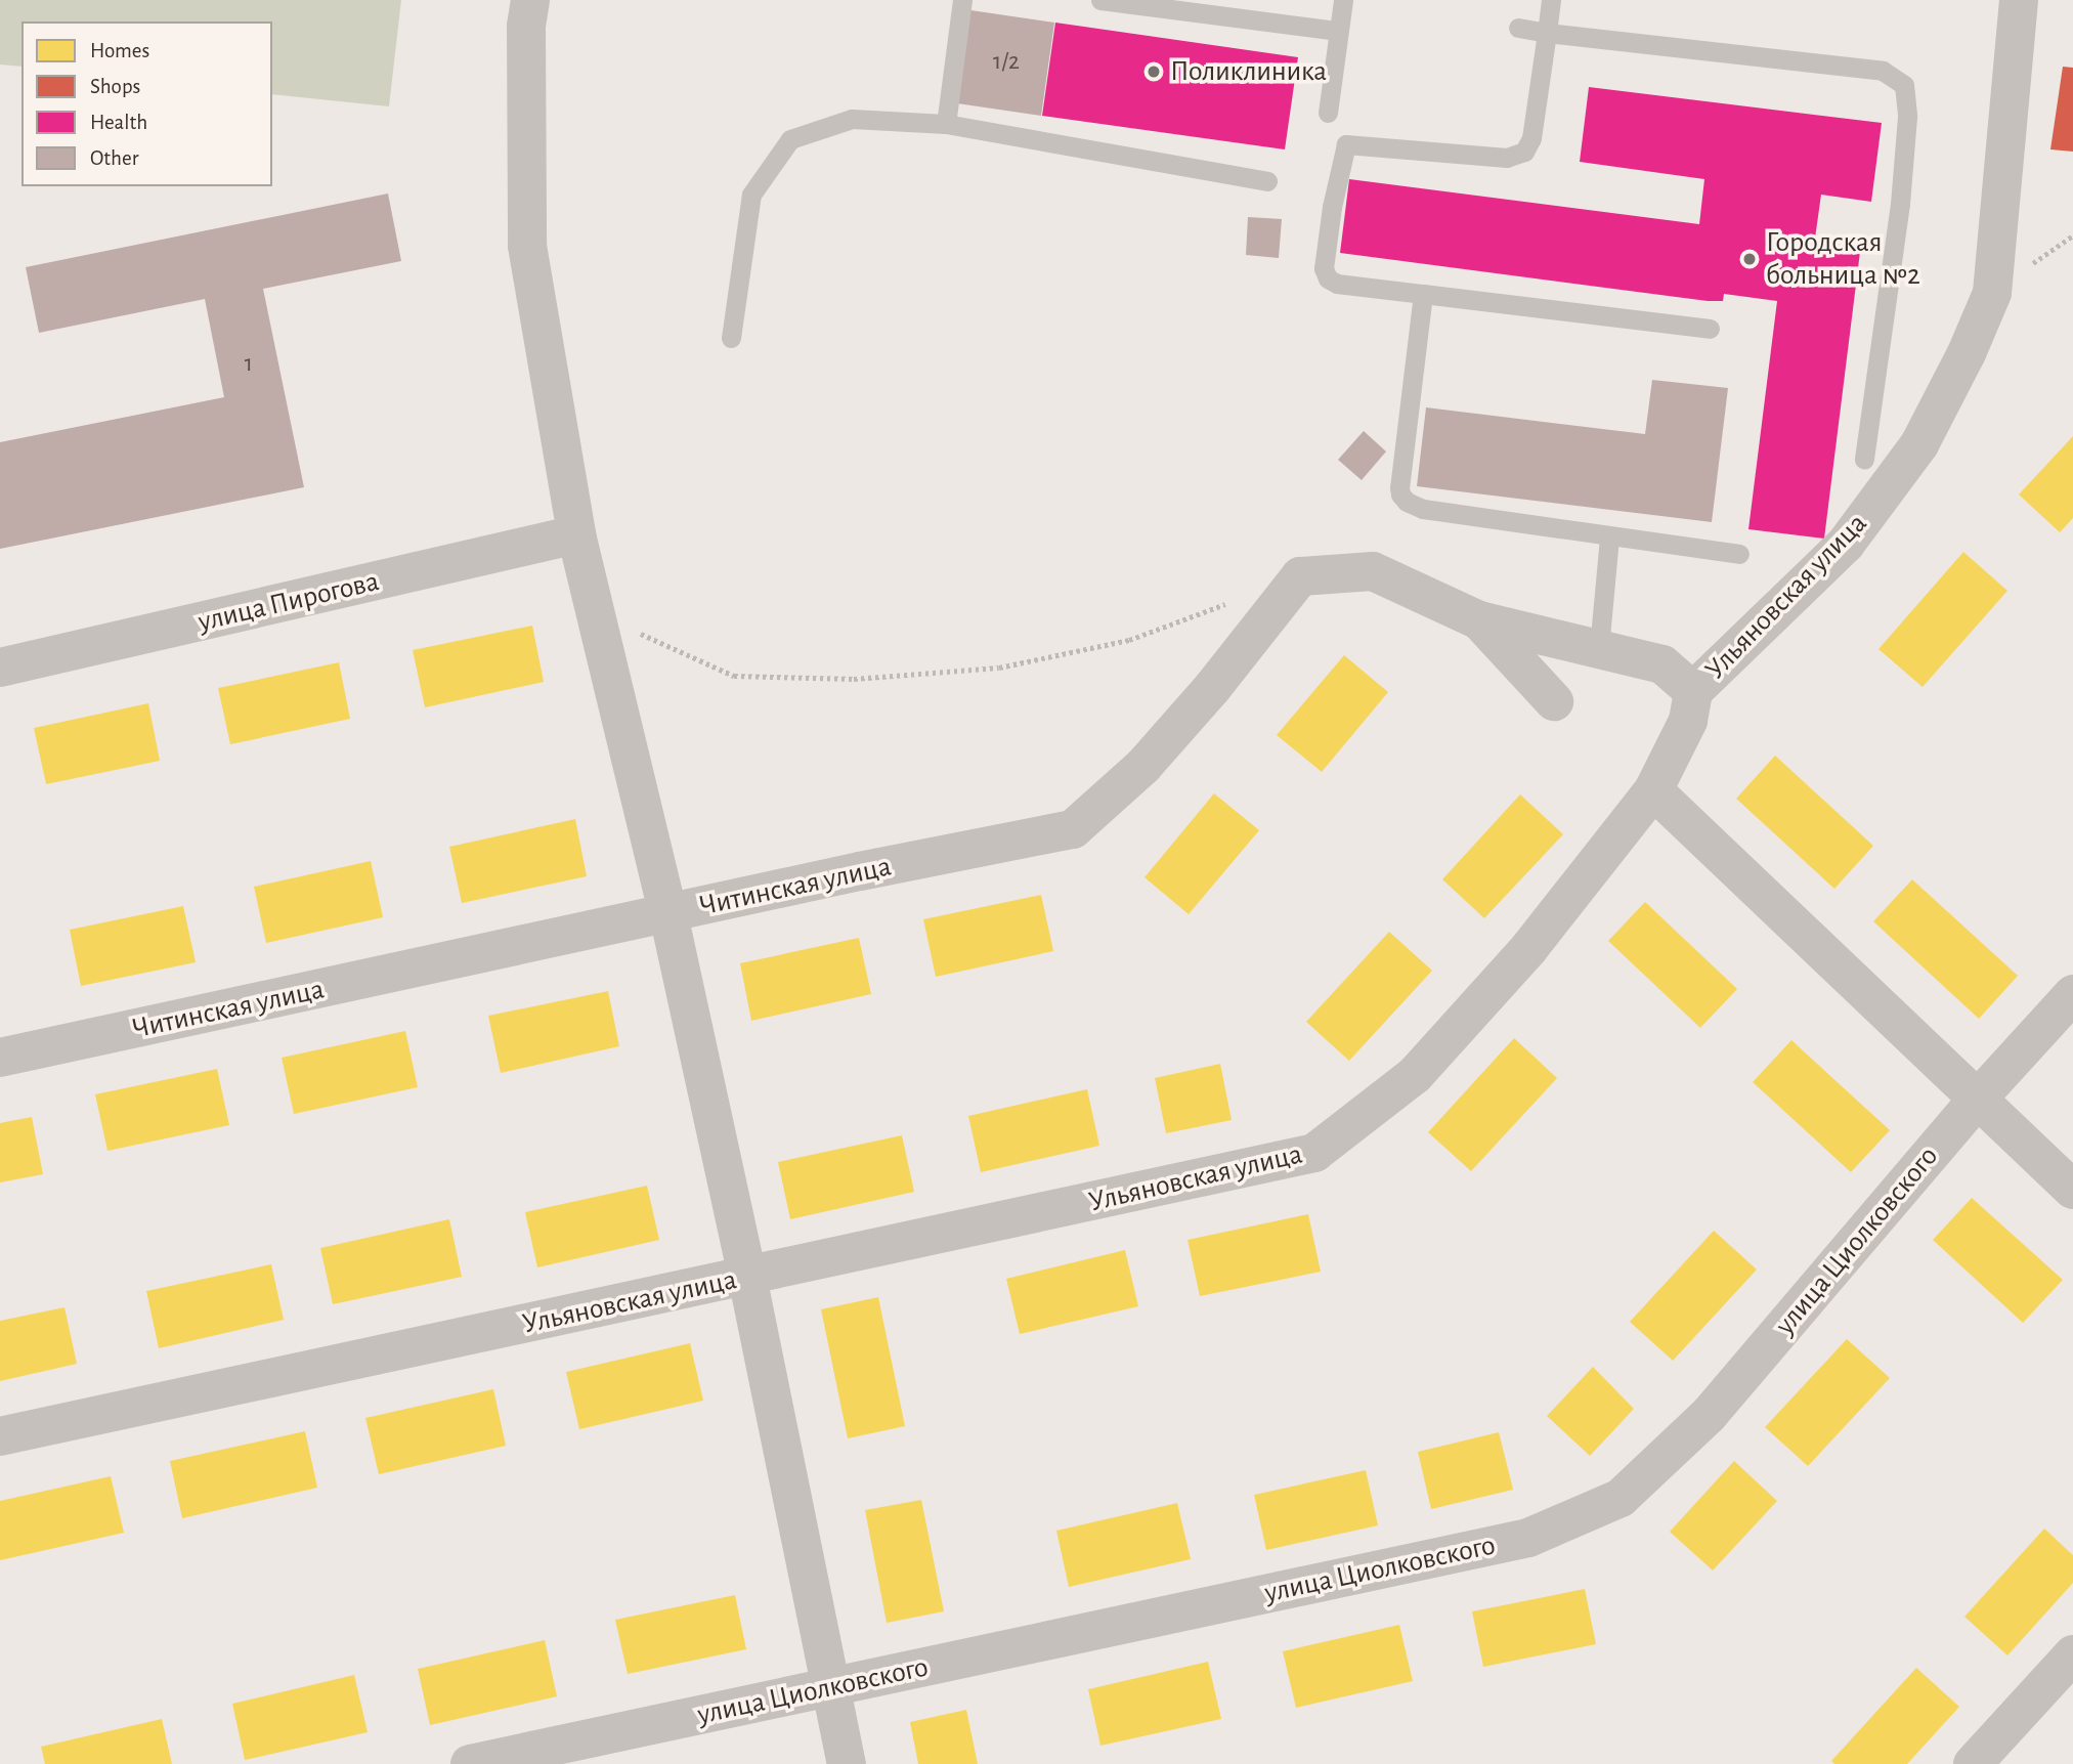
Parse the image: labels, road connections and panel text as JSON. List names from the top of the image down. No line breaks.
{"streets":{"street":["Ульяновская улица","улица Пирогова","Читинская улица","улица Циолковского"]},"places":["Поликлиника","Городская больница №2"],"house_numbers":["1/2","1"],"legend":["Homes","Shops","Health","Other"]}
